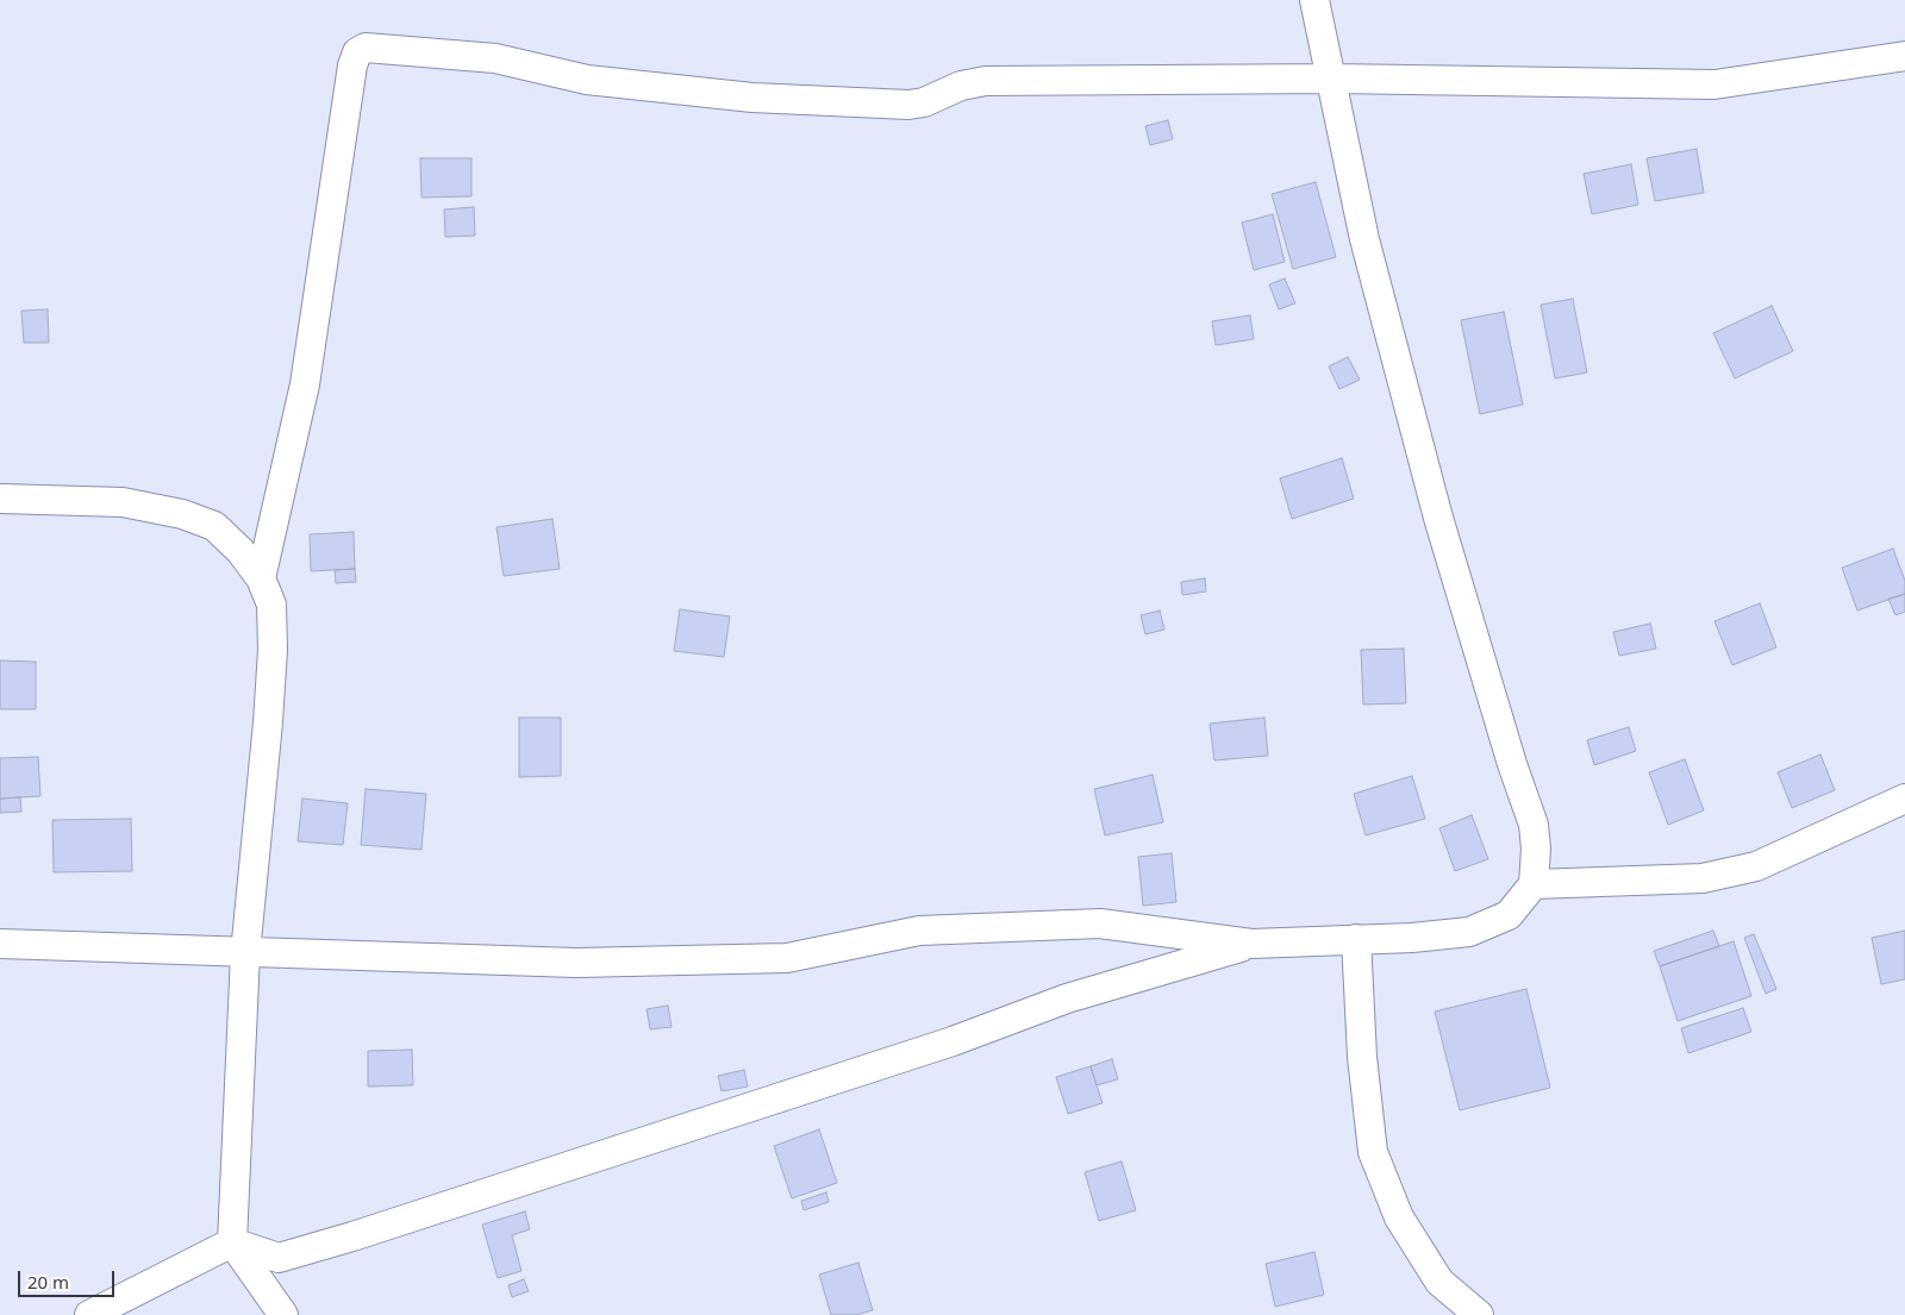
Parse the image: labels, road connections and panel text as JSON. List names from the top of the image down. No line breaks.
{"scale_bar":"20 m"}
